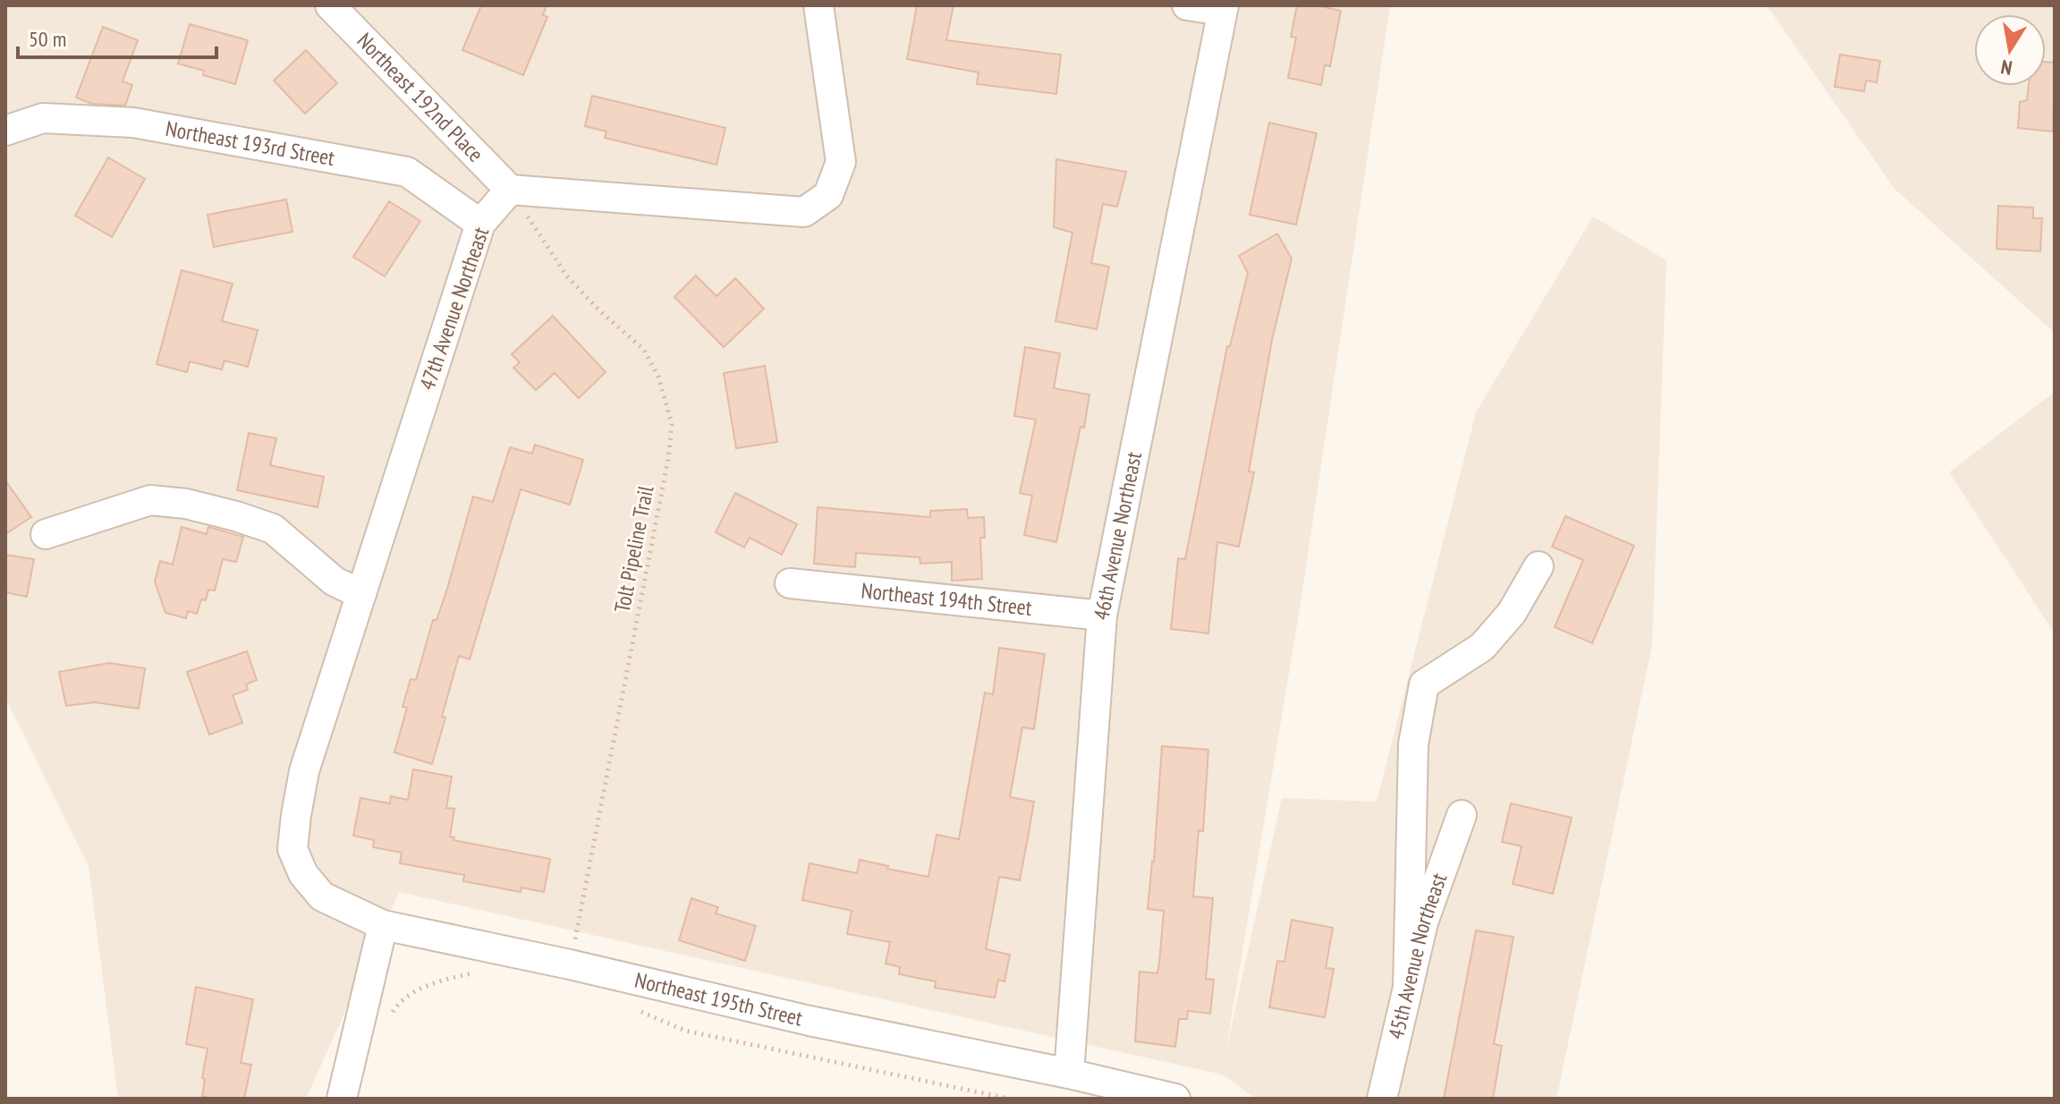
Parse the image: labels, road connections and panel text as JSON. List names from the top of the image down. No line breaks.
{"streets":{"street":["Northeast 192nd Place","Northeast 193rd Street","47th Avenue Northeast","46th Avenue Northeast","Northeast 194th Street","45th Avenue Northeast","Northeast 195th Street"],"path":["Tolt Pipeline Trail"]},"crossings":[["Northeast 192nd Place","47th Avenue Northeast"],["Northeast 192nd Place","Tolt Pipeline Trail"],["Northeast 193rd Street","47th Avenue Northeast"],["47th Avenue Northeast","Tolt Pipeline Trail"],["47th Avenue Northeast","Northeast 195th Street"],["46th Avenue Northeast","Northeast 194th Street"],["46th Avenue Northeast","Northeast 195th Street"],["Tolt Pipeline Trail","Northeast 195th Street"]],"scale_bar":"50 m","north":"bottom"}
